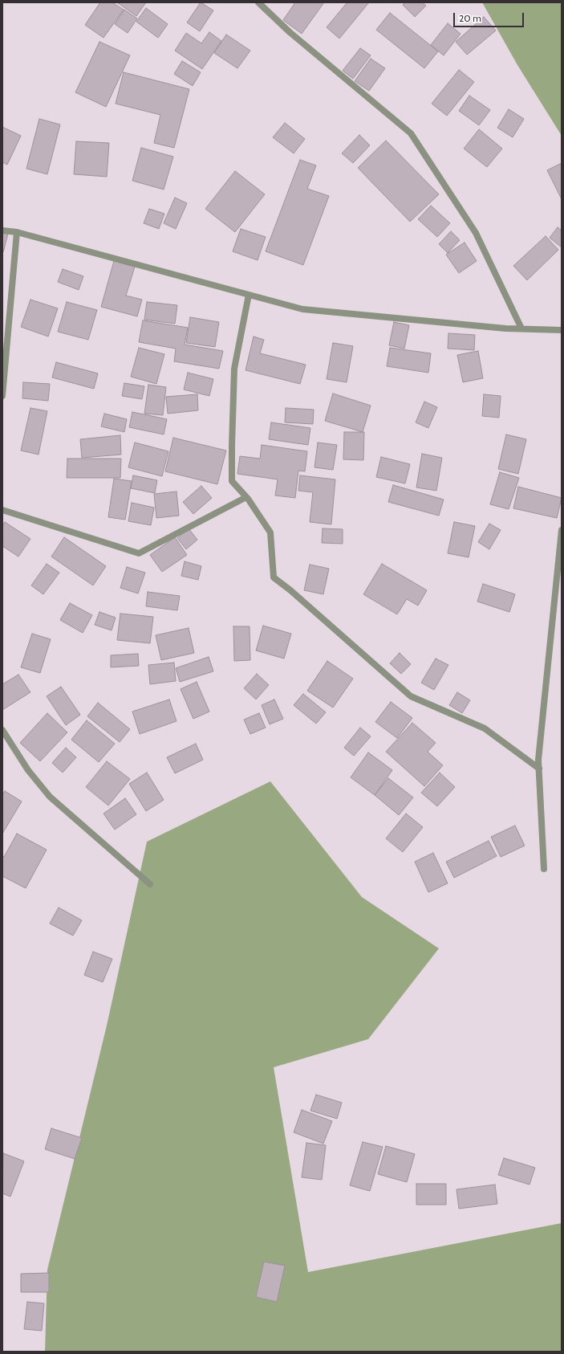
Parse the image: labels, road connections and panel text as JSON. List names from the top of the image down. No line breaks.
{"scale_bar":"20 m"}
